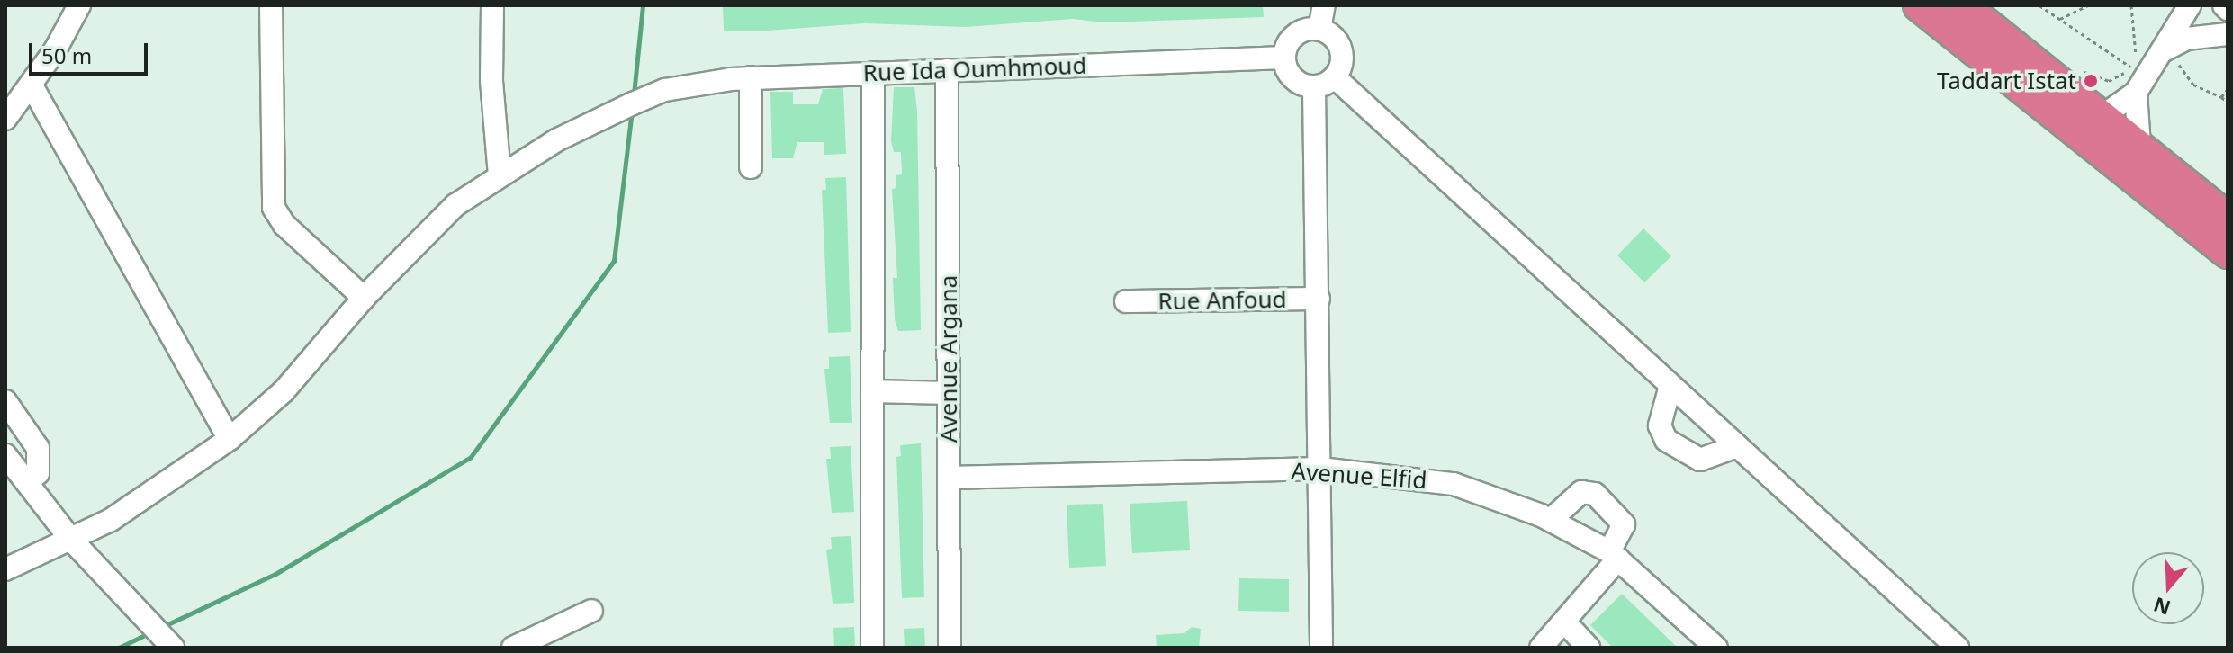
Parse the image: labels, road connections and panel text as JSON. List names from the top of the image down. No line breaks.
{"streets":{"street":["Rue Ida Oumhmoud","Rue Anfoud","Avenue Argana","Avenue Elfid"]},"crossings":[["Rue Ida Oumhmoud","Avenue Argana"],["Avenue Argana","Avenue Elfid"]],"places":["Taddart Istat"],"scale_bar":"50 m","north":"bottom"}
